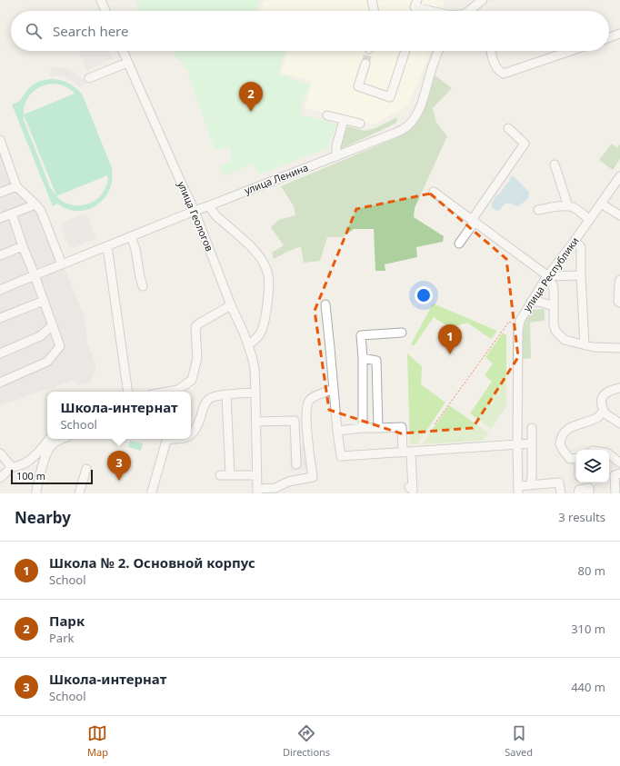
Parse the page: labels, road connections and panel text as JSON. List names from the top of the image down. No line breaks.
{"streets":{"street":["улица Ленина","улица Геологов","улица Республики"]},"crossings":[["улица Ленина","улица Геологов"]],"scale_bar":"100 m","page":{"search":"Search here","pins":["2","1","3"],"popup":["Школа-интернат","School"],"scale":"100 m","heading":["Nearby","3 results"],"list":[{"mark":"1","name":"Школа № 2. Основной корпус","note":"School","value":"80 m"},{"mark":"2","name":"Парк","note":"Park","value":"310 m"},{"mark":"3","name":"Школа-интернат","note":"School","value":"440 m"}],"nav":["Map","Directions","Saved"]}}
